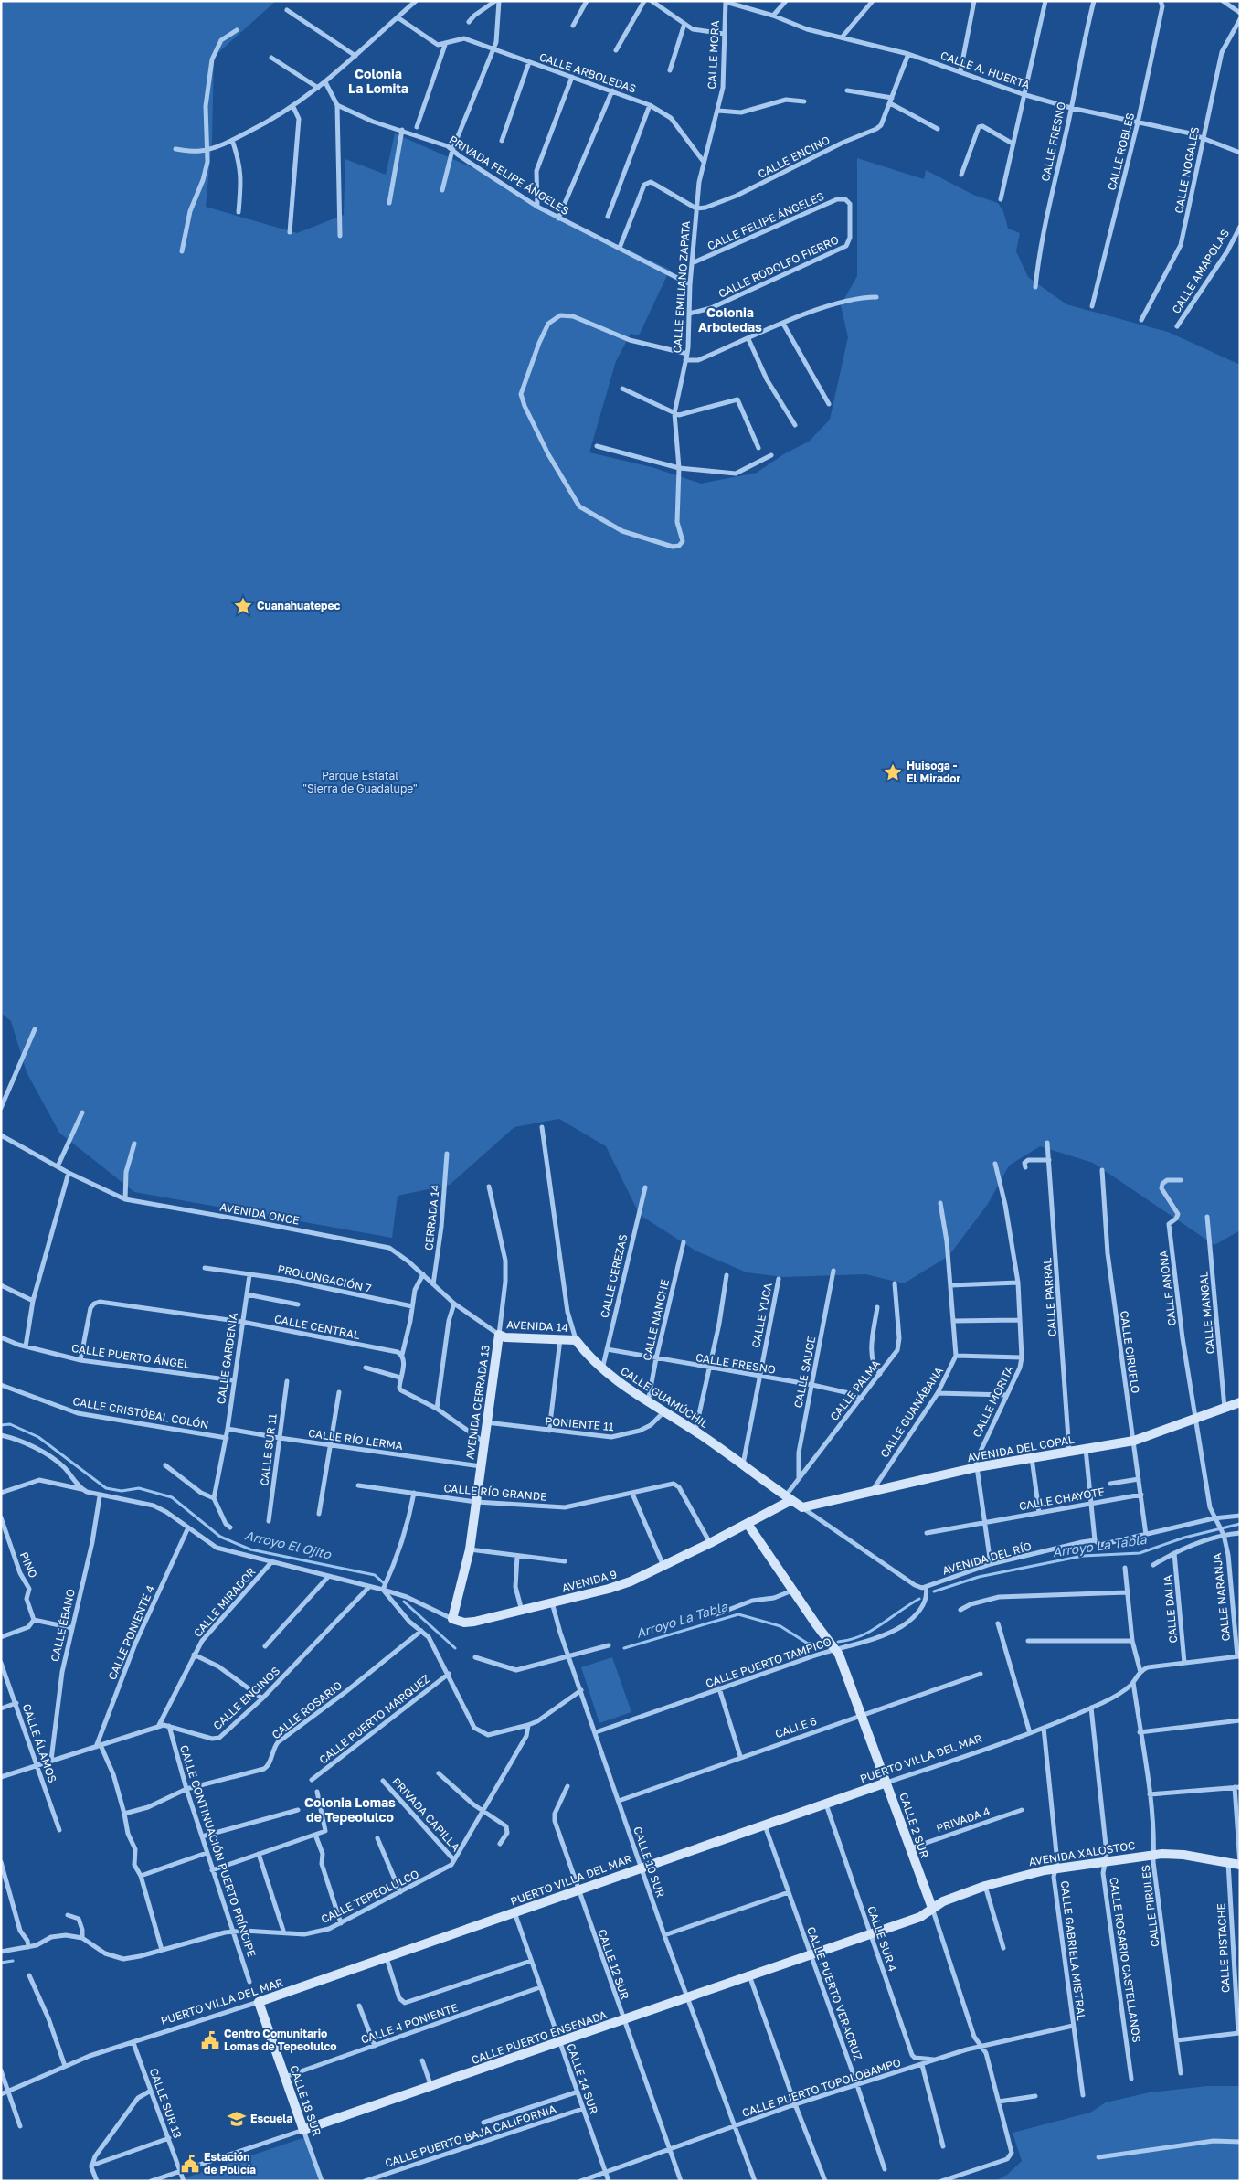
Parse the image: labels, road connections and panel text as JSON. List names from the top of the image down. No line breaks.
{"streets":{"street":["CALLE MORA","CALLE A. HUERTA","CALLE ARBOLEDAS","CALLE FRESNO","CALLE ROBLES","CALLE ENCINO","CALLE NOGALES","PRIVADA FELIPE ÁNGELES","CALLE FELIPE ÁNGELES","CALLE RODOLFO FIERRO","CALLE AMAPOLAS","CALLE EMILIANO ZAPATA","AVENIDA ONCE","CERRADA 14","CALLE CEREZAS","PROLONGACIÓN 7","CALLE ANONA","CALLE PARRAL","CALLE MANGAL","CALLE YUCA","CALLE NANCHE","AVENIDA 14","CALLE CENTRAL","CALLE CIRUELO","CALLE PUERTO ÁNGEL","CALLE GARDENIA","CALLE SAUCE","CALLE PALMA","CALLE GUAMÚCHIL","CALLE MORITA","AVENIDA CERRADA 13","CALLE GUANÁBANA","CALLE CRISTÓBAL COLÓN","PONIENTE 11","CALLE RÍO LERMA","AVENIDA DEL COPAL","CALLE SUR 11","CALLE RÍO GRANDE","CALLE CHAYOTE","AVENIDA DEL RÍO","PINO","AVENIDA 9","CALLE NARANJA","CALLE MIRADOR","CALLE DALIA","CALLE ÉBANO","CALLE PONIENTE 4","CALLE PUERTO TAMPICO","CALLE ENCINOS","CALLE ROSARIO","CALLE PUERTO MARQUEZ","CALLE 6","CALLE ÁLAMOS","PUERTO VILLA DEL MAR","PRIVADA CAPILLA","PRIVADA 4","CALLE 2 SUR","CALLE CONTINUACIÓN PUERTO PRÍNCIPE","AVENIDA XALOSTOC","CALLE 10 SUR","CALLE TEPEOLULCO","CALLE PIRULES","CALLE SUR 4","CALLE PISTACHE","CALLE GABRIELA MISTRAL","CALLE ROSARIO CASTELLANOS","CALLE 12 SUR","CALLE PUERTO VERACRUZ","CALLE 4 PONIENTE","CALLE PUERTO ENSENADA","CALLE 14 SUR","CALLE PUERTO TOPOLOBAMPO","CALLE 18 SUR","CALLE SUR 13","CALLE PUERTO BAJA CALIFORNIA"]},"crossings":[["CALLE MORA","CALLE A. HUERTA"],["CALLE MORA","CALLE ARBOLEDAS"],["CALLE MORA","CALLE EMILIANO ZAPATA"],["CALLE A. HUERTA","CALLE FRESNO"],["CALLE A. HUERTA","CALLE ROBLES"],["CALLE A. HUERTA","CALLE ENCINO"],["CALLE A. HUERTA","CALLE NOGALES"],["CALLE ARBOLEDAS","CALLE EMILIANO ZAPATA"],["CALLE FRESNO","CALLE CEREZAS"],["CALLE FRESNO","CALLE YUCA"],["CALLE FRESNO","CALLE NANCHE"],["CALLE FRESNO","CALLE SAUCE"],["CALLE FRESNO","CALLE PALMA"],["CALLE ENCINO","CALLE EMILIANO ZAPATA"],["PRIVADA FELIPE ÁNGELES","CALLE EMILIANO ZAPATA"],["CALLE FELIPE ÁNGELES","CALLE RODOLFO FIERRO"],["CALLE FELIPE ÁNGELES","CALLE EMILIANO ZAPATA"],["CALLE RODOLFO FIERRO","CALLE EMILIANO ZAPATA"],["AVENIDA ONCE","CERRADA 14"],["AVENIDA ONCE","AVENIDA 14"],["AVENIDA ONCE","AVENIDA CERRADA 13"],["CALLE CEREZAS","CALLE GUAMÚCHIL"],["PROLONGACIÓN 7","CALLE GARDENIA"],["CALLE ANONA","AVENIDA DEL COPAL"],["CALLE PARRAL","AVENIDA DEL COPAL"],["CALLE MANGAL","AVENIDA DEL COPAL"],["CALLE YUCA","CALLE GUAMÚCHIL"],["CALLE NANCHE","CALLE GUAMÚCHIL"],["AVENIDA 14","CALLE GUAMÚCHIL"],["AVENIDA 14","AVENIDA CERRADA 13"],["CALLE CENTRAL","CALLE PUERTO ÁNGEL"],["CALLE CENTRAL","CALLE GARDENIA"],["CALLE CIRUELO","AVENIDA DEL COPAL"],["CALLE CIRUELO","CALLE CHAYOTE"],["CALLE CIRUELO","AVENIDA DEL RÍO"],["CALLE PUERTO ÁNGEL","CALLE GARDENIA"],["CALLE GARDENIA","CALLE CRISTÓBAL COLÓN"],["CALLE GARDENIA","CALLE RÍO LERMA"],["CALLE SAUCE","CALLE PALMA"],["CALLE PALMA","CALLE GUAMÚCHIL"],["CALLE PALMA","AVENIDA 9"],["CALLE GUAMÚCHIL","PONIENTE 11"],["CALLE GUAMÚCHIL","AVENIDA DEL COPAL"],["CALLE GUAMÚCHIL","AVENIDA DEL RÍO"],["CALLE GUAMÚCHIL","AVENIDA 9"],["CALLE GUAMÚCHIL","CALLE PUERTO TAMPICO"],["CALLE MORITA","AVENIDA DEL COPAL"],["CALLE MORITA","CALLE CHAYOTE"],["CALLE MORITA","AVENIDA DEL RÍO"],["AVENIDA CERRADA 13","PONIENTE 11"],["AVENIDA CERRADA 13","CALLE RÍO LERMA"],["AVENIDA CERRADA 13","CALLE RÍO GRANDE"],["AVENIDA CERRADA 13","AVENIDA 9"],["CALLE GUANÁBANA","AVENIDA DEL COPAL"],["CALLE RÍO LERMA","CALLE SUR 11"],["CALLE RÍO GRANDE","AVENIDA 9"],["AVENIDA DEL RÍO","CALLE PUERTO TAMPICO"],["AVENIDA 9","CALLE MIRADOR"],["AVENIDA 9","CALLE ÉBANO"],["AVENIDA 9","CALLE PONIENTE 4"],["AVENIDA 9","CALLE ENCINOS"],["AVENIDA 9","CALLE 2 SUR"],["AVENIDA 9","CALLE 10 SUR"],["CALLE MIRADOR","CALLE ENCINOS"],["CALLE ÉBANO","CALLE ENCINOS"],["CALLE PONIENTE 4","CALLE ENCINOS"],["CALLE PUERTO TAMPICO","CALLE 2 SUR"],["CALLE PUERTO TAMPICO","CALLE 10 SUR"],["CALLE ENCINOS","CALLE ÁLAMOS"],["CALLE ENCINOS","CALLE CONTINUACIÓN PUERTO PRÍNCIPE"],["CALLE ROSARIO","CALLE CONTINUACIÓN PUERTO PRÍNCIPE"],["CALLE 6","CALLE 2 SUR"],["CALLE 6","CALLE 10 SUR"],["PUERTO VILLA DEL MAR","CALLE 2 SUR"],["PUERTO VILLA DEL MAR","CALLE 10 SUR"],["PUERTO VILLA DEL MAR","CALLE PIRULES"],["PUERTO VILLA DEL MAR","CALLE SUR 4"],["PUERTO VILLA DEL MAR","CALLE GABRIELA MISTRAL"],["PUERTO VILLA DEL MAR","CALLE ROSARIO CASTELLANOS"],["PUERTO VILLA DEL MAR","CALLE 12 SUR"],["PUERTO VILLA DEL MAR","CALLE PUERTO VERACRUZ"],["PUERTO VILLA DEL MAR","CALLE 4 PONIENTE"],["PUERTO VILLA DEL MAR","CALLE 14 SUR"],["PUERTO VILLA DEL MAR","CALLE 18 SUR"],["PUERTO VILLA DEL MAR","CALLE SUR 13"],["PRIVADA CAPILLA","CALLE TEPEOLULCO"],["PRIVADA 4","CALLE 2 SUR"],["CALLE 2 SUR","AVENIDA XALOSTOC"],["CALLE 2 SUR","CALLE PUERTO ENSENADA"],["CALLE 2 SUR","CALLE PUERTO TOPOLOBAMPO"],["CALLE CONTINUACIÓN PUERTO PRÍNCIPE","CALLE TEPEOLULCO"],["AVENIDA XALOSTOC","CALLE PIRULES"],["AVENIDA XALOSTOC","CALLE PISTACHE"],["AVENIDA XALOSTOC","CALLE GABRIELA MISTRAL"],["AVENIDA XALOSTOC","CALLE ROSARIO CASTELLANOS"],["AVENIDA XALOSTOC","CALLE PUERTO ENSENADA"],["CALLE 10 SUR","CALLE PUERTO ENSENADA"],["CALLE 10 SUR","CALLE PUERTO TOPOLOBAMPO"],["CALLE SUR 4","CALLE PUERTO ENSENADA"],["CALLE SUR 4","CALLE PUERTO TOPOLOBAMPO"],["CALLE GABRIELA MISTRAL","CALLE PUERTO TOPOLOBAMPO"],["CALLE 12 SUR","CALLE PUERTO ENSENADA"],["CALLE 12 SUR","CALLE PUERTO TOPOLOBAMPO"],["CALLE PUERTO VERACRUZ","CALLE PUERTO ENSENADA"],["CALLE PUERTO VERACRUZ","CALLE PUERTO TOPOLOBAMPO"],["CALLE 4 PONIENTE","CALLE 14 SUR"],["CALLE 4 PONIENTE","CALLE 18 SUR"],["CALLE PUERTO ENSENADA","CALLE 14 SUR"],["CALLE PUERTO ENSENADA","CALLE 18 SUR"],["CALLE PUERTO ENSENADA","CALLE SUR 13"],["CALLE 14 SUR","CALLE PUERTO TOPOLOBAMPO"],["CALLE 14 SUR","CALLE PUERTO BAJA CALIFORNIA"]],"districts":["Colonia La Lomita","Colonia Arboledas","Colonia Lomas de Tepeolulco"],"water":["Arroyo El Ojito","Arroyo La Tabla"],"parks":["Parque Estatal \"Sierra de Guadalupe\""],"places":{"place":["Cuanahuatepec","Huisoga - El Mirador"],"public building":["Centro Comunitario Lomas de Tepeolulco","Estación de Policía"],"school or university":["Escuela"]}}
